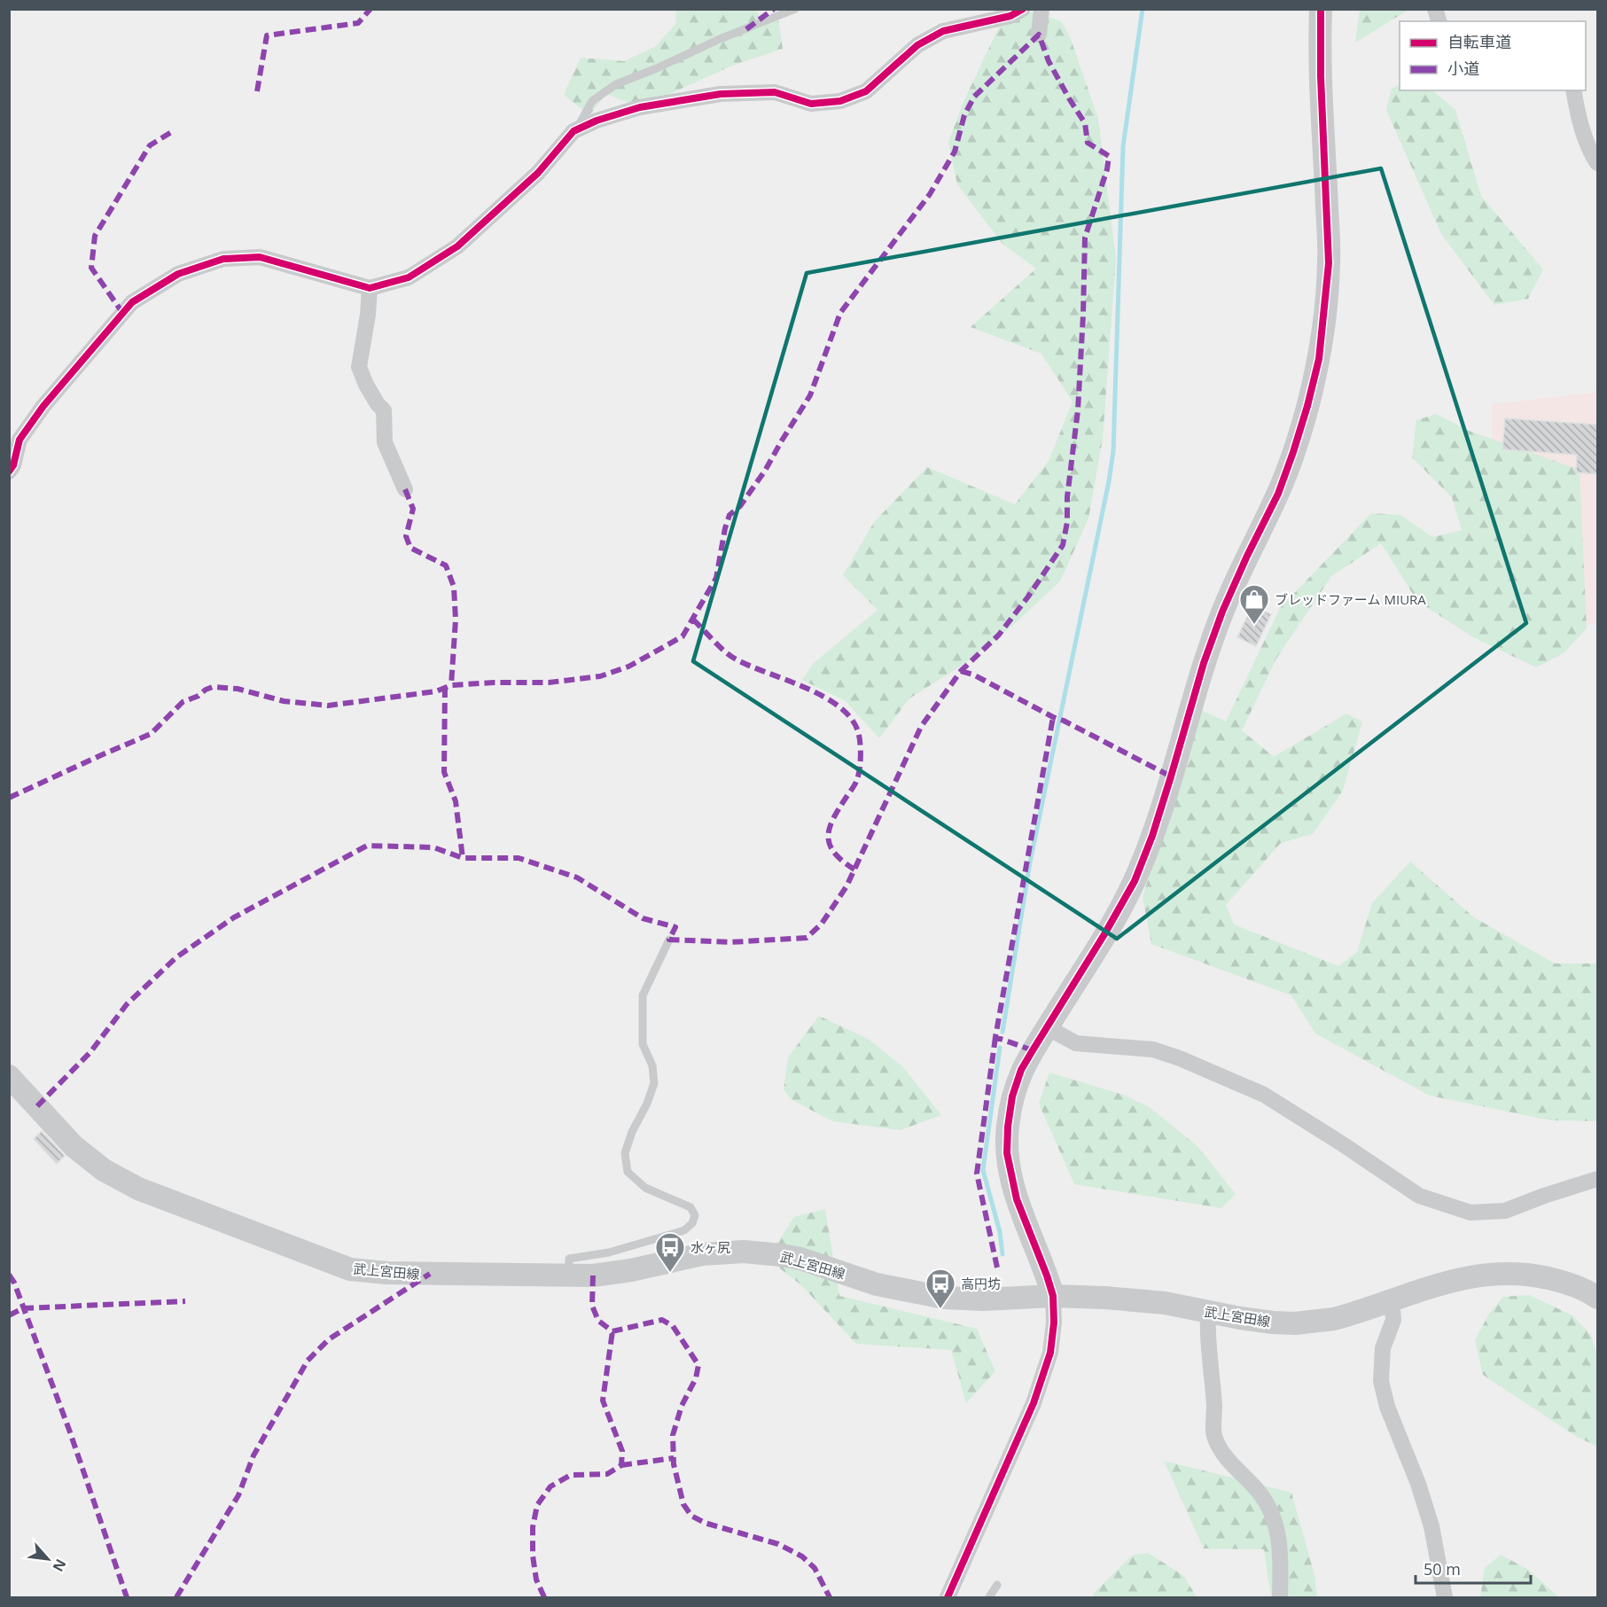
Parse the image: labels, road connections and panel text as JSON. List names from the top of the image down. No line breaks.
{"streets":{"main road":["武上宮田線"]},"places":{"shop":["ブレッドファーム MIURA"],"bus stop":["水ヶ尻","高円坊"]},"legend":["自転車道","小道"],"scale_bar":"50 m","north":"bottom right"}
